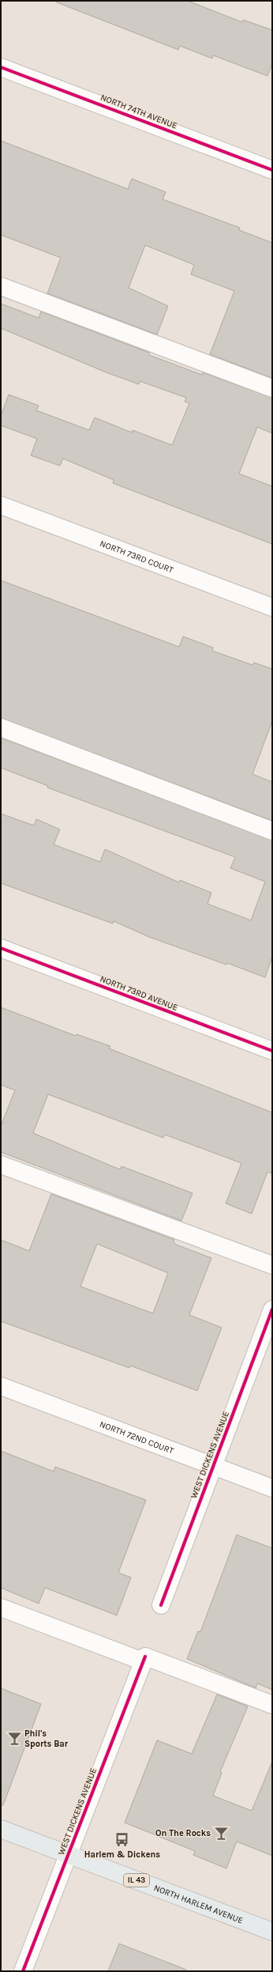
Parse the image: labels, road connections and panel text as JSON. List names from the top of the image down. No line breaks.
{"streets":{"main road":["IL 43","NORTH HARLEM AVENUE"],"street":["NORTH 74TH AVENUE","NORTH 73RD COURT","NORTH 73RD AVENUE","NORTH 72ND COURT","WEST DICKENS AVENUE"]},"crossings":[["NORTH 72ND COURT","WEST DICKENS AVENUE"],["WEST DICKENS AVENUE","NORTH HARLEM AVENUE"]],"places":{"bar":["Phil's Sports Bar","On The Rocks"],"bus stop":["Harlem & Dickens"]}}
